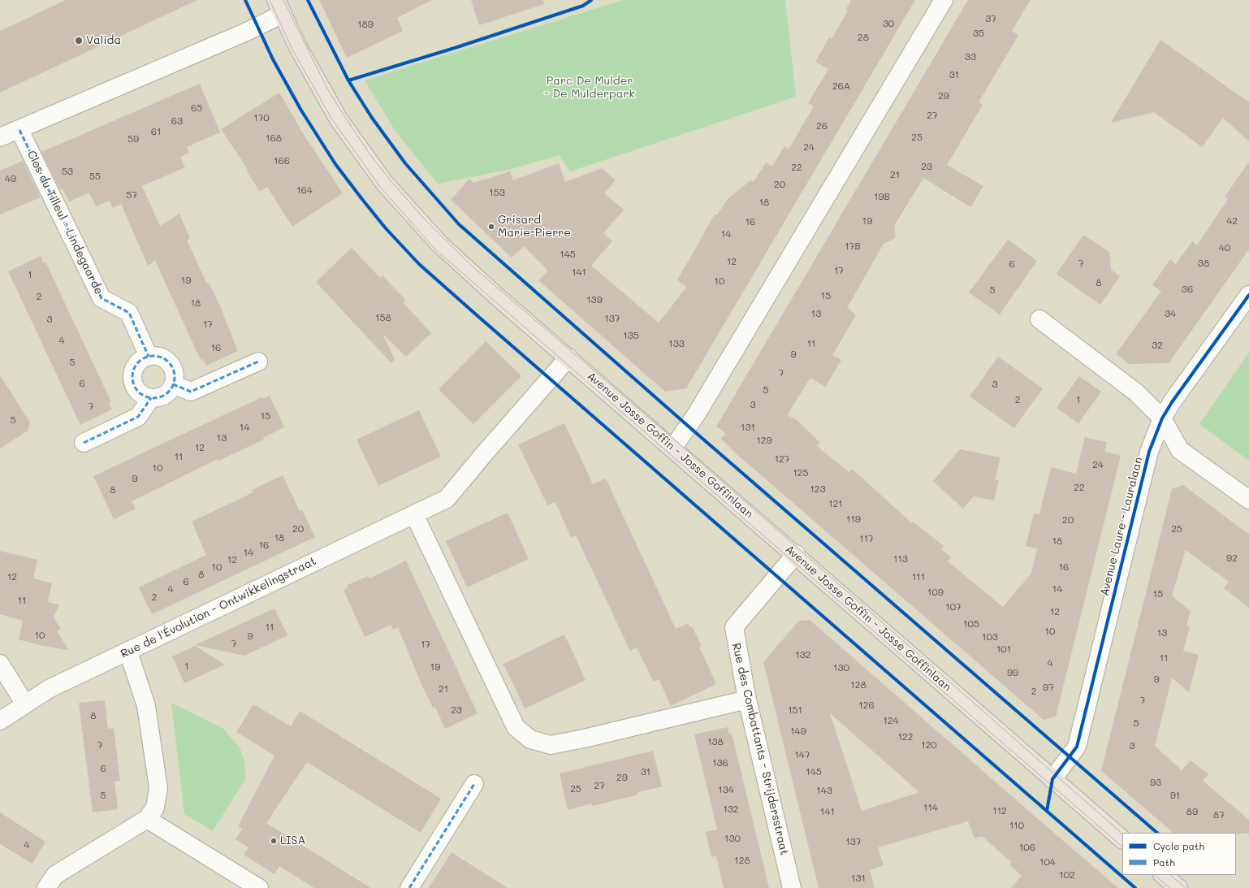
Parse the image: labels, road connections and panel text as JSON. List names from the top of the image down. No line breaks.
{"streets":{"main road":["Avenue Josse Goffin - Josse Goffinlaan"],"street":["Clos du Tilleul - Lindegaarde","Avenue Laure - Lauralaan","Rue de l'Évolution - Ontwikkelingstraat","Rue des Combattants - Strijdersstraat"]},"crossings":[["Avenue Josse Goffin - Josse Goffinlaan","Avenue Laure - Lauralaan"],["Avenue Josse Goffin - Josse Goffinlaan","Rue de l'Évolution - Ontwikkelingstraat"],["Avenue Josse Goffin - Josse Goffinlaan","Rue des Combattants - Strijdersstraat"]],"parks":["Parc De Mulder - De Mulderpark"],"places":["Valida","Grisard Marie-Pierre","LISA"],"house_numbers":["37","30","189","35","28","33","31","26A","29","65","27","170","63","26","61","25","168","59","24","166","23","22","53","21","55","49","20","164","153","57","19B","18","19","42","16","14","17B","40","145","12","7","38","6","17","141","1","19","10","8","36","5","15","2","139","18","13","34","158","137","3","17","135","4","133","11","32","16","9","5","7","6","3","5","2","1","3","7","15","5","14","131","13","129","12","11","127","24","10","125","9","22","123","8","121","119","20","20","25","18","117","18","16","14","92","113","12","10","16","8","12","111","6","4","14","109","15","2","11","107","12","105","11","10","13","10","9","103","7","17","101","132","11","4","1","19","130","99","9","128","97","21","2","7","126","23","151","8","124","5","149","122","138","7","120","3","147","136","6","31","145","29","93","27","25","134","143","5","91","114","132","112","141","89","87","110","130","137","4","106","128","104","102","131"],"legend":["Cycle path","Path"]}
